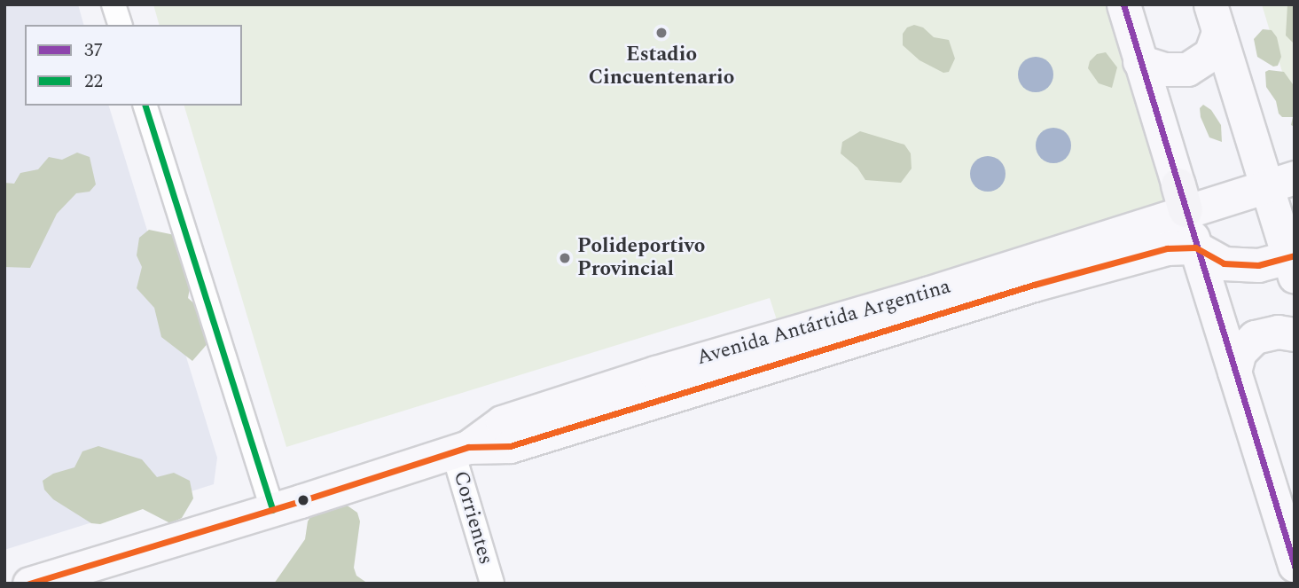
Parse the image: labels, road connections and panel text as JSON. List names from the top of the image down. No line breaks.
{"streets":{"main road":["Avenida Antártida Argentina"],"street":["Corrientes"]},"crossings":[["Avenida Antártida Argentina","Corrientes"]],"places":["Estadio Cincuentenario","Polideportivo Provincial"],"lines":["transit line 37","transit line 22"],"legend":["37","22"]}
